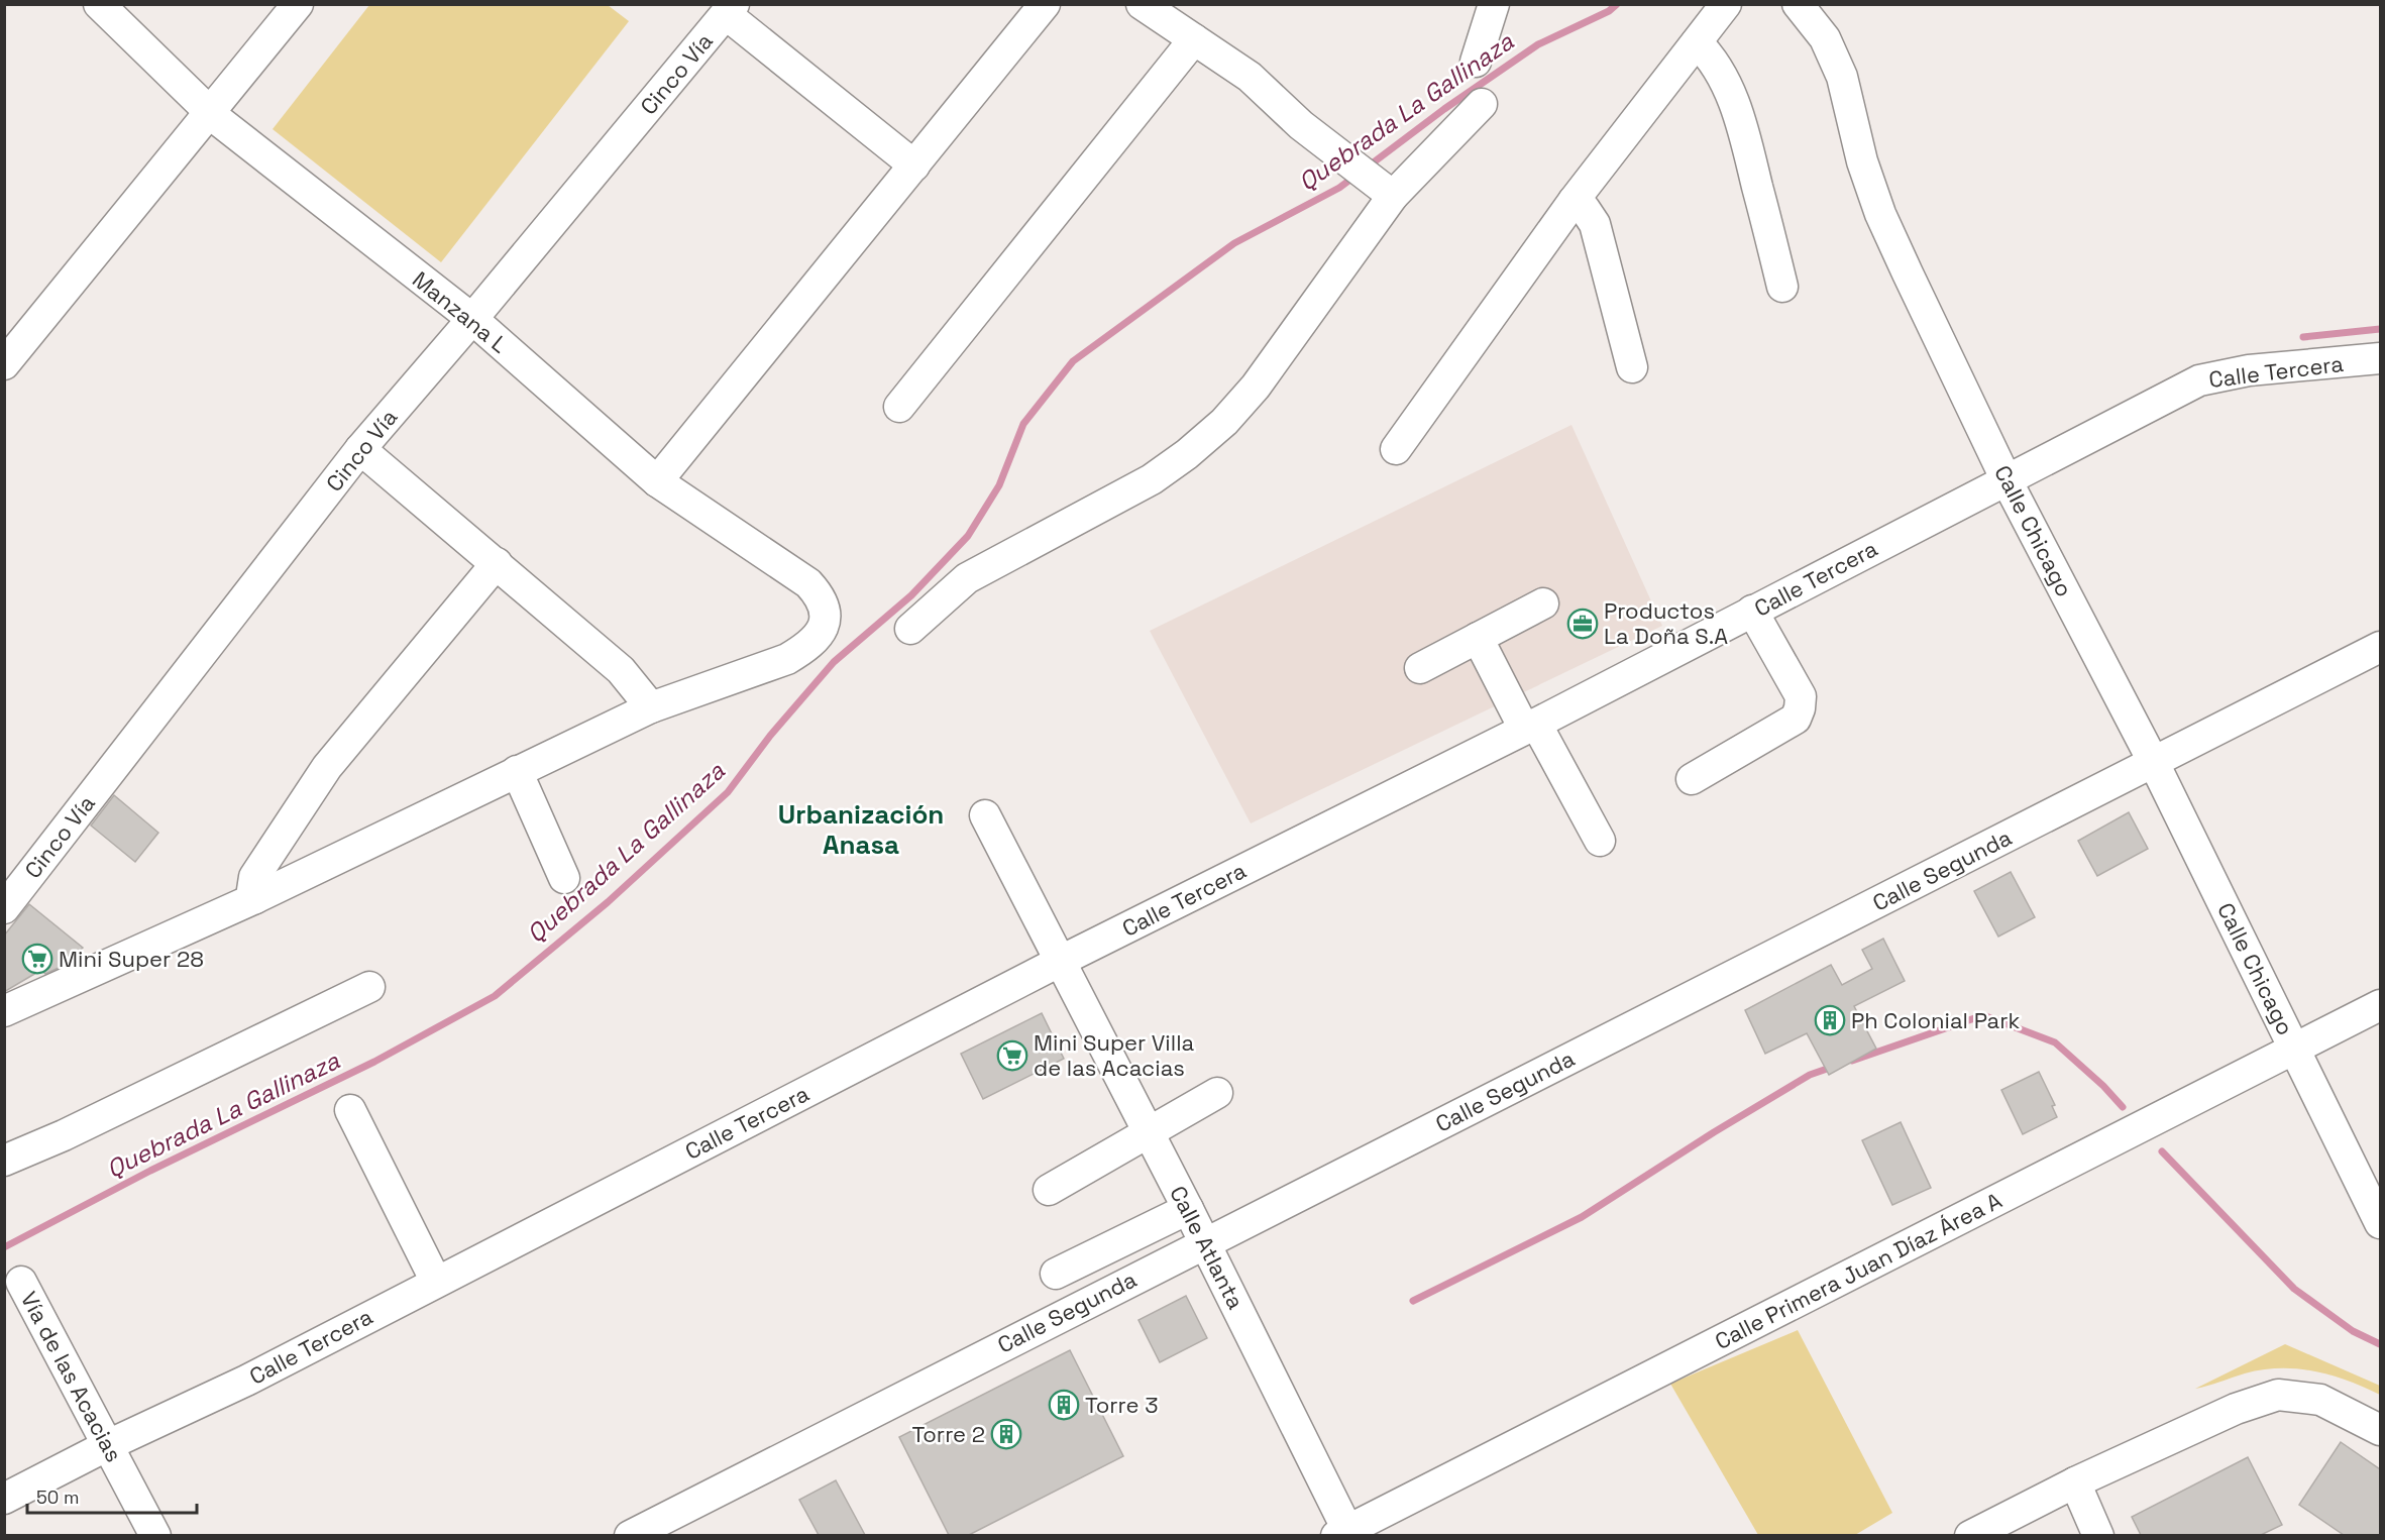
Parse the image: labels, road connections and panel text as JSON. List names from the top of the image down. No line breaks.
{"streets":{"street":["Cinco Vía","Manzana L","Calle Tercera","Calle Chicago","Calle Segunda","Calle Atlanta","Calle Primera Juan Díaz Área A","Vía de las Acacias"]},"crossings":[["Cinco Vía","Manzana L"],["Calle Tercera","Calle Chicago"],["Calle Tercera","Calle Atlanta"],["Calle Tercera","Vía de las Acacias"],["Calle Chicago","Calle Segunda"],["Calle Chicago","Calle Primera Juan Díaz Área A"],["Calle Segunda","Calle Atlanta"],["Calle Atlanta","Calle Primera Juan Díaz Área A"]],"districts":["Urbanización Anasa"],"water":["Quebrada La Gallinaza"],"places":{"office":["Productos La Doña S.A"],"supermarket":["Mini Super 28","Mini Super Villa de las Acacias"],"building":["Ph Colonial Park","Torre 3","Torre 2"]},"scale_bar":"50 m"}
